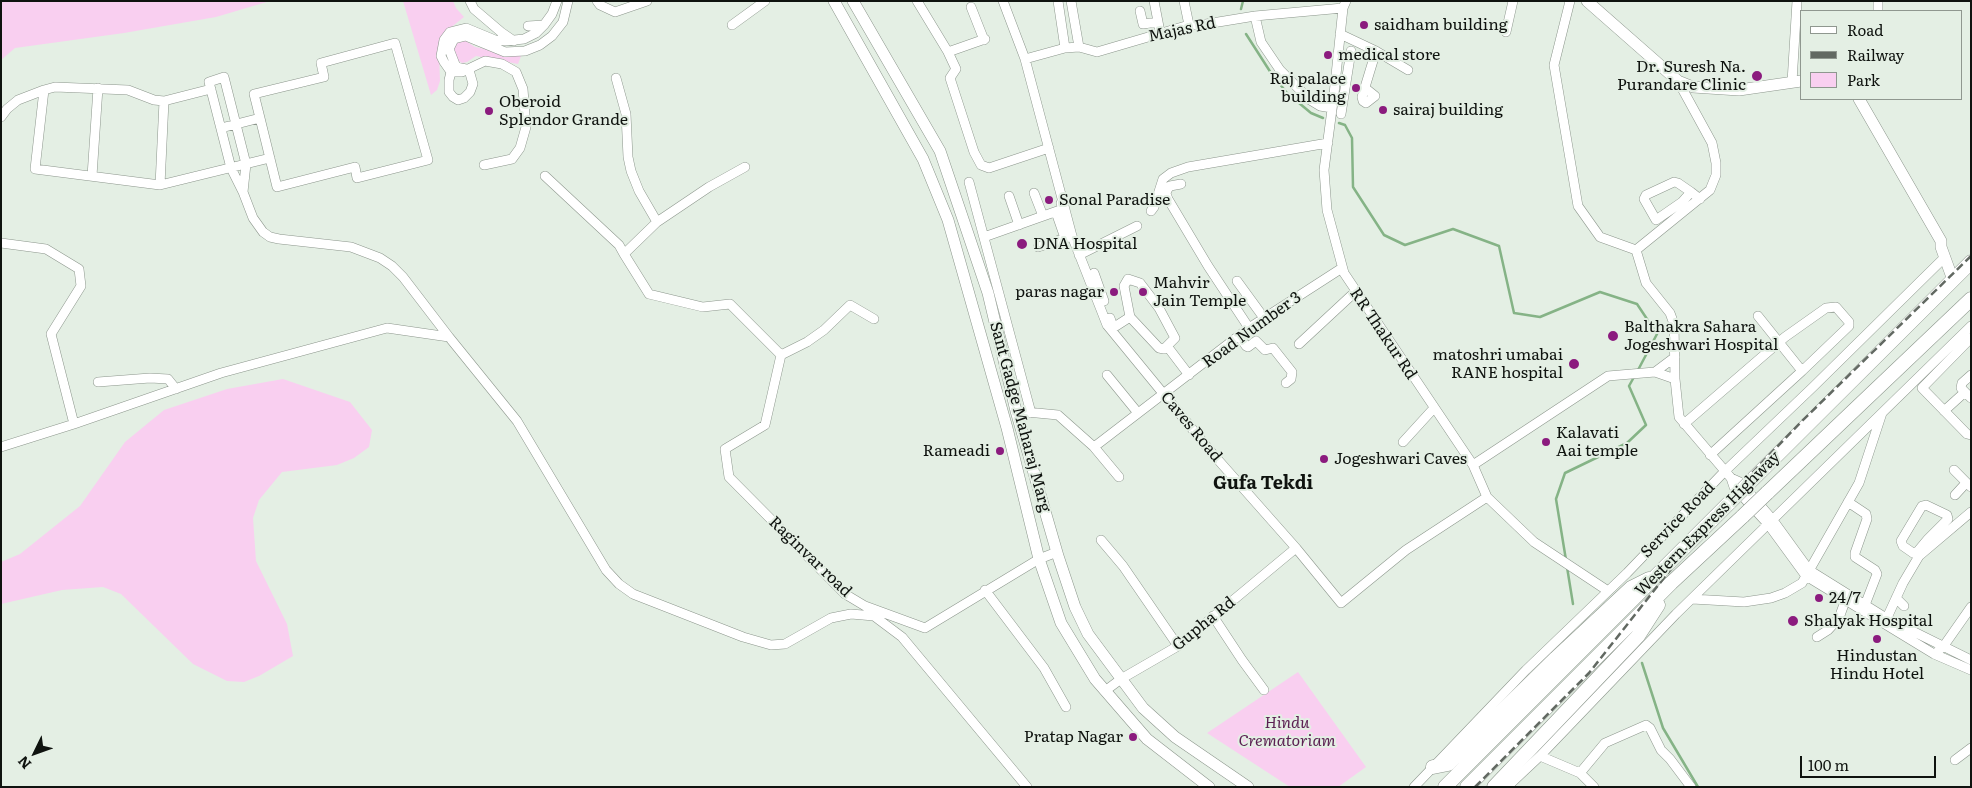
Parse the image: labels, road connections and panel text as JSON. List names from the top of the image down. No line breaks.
{"streets":{"highway":["Western Express Highway"],"main road":["Sant Gadge Maharaj Marg"],"street":["Majas Rd","Road Number 3","RR Thakur Rd","Caves Road","Service Road","Raginvar road","Gupha Rd"]},"crossings":[["Majas Rd","RR Thakur Rd"],["Majas Rd","Caves Road"],["Road Number 3","RR Thakur Rd"],["Road Number 3","Caves Road"],["RR Thakur Rd","Caves Road"],["RR Thakur Rd","Service Road"],["Sant Gadge Maharaj Marg","Raginvar road"],["Sant Gadge Maharaj Marg","Gupha Rd"],["Caves Road","Gupha Rd"]],"districts":["Gufa Tekdi"],"parks":["Hindu Crematoriam"],"places":["saidham building","medical store","Dr. Suresh Na. Purandare Clinic","Raj palace building","sairaj building","Oberoid Splendor Grande","Sonal Paradise","DNA Hospital","paras nagar","Mahvir Jain Temple","Balthakra Sahara Jogeshwari Hospital","matoshri umabai RANE hospital","Kalavati Aai temple","Rameadi","Jogeshwari Caves","24/7","Shalyak Hospital","Hindustan Hindu Hotel","Pratap Nagar"],"legend":["Road","Railway","Park"],"scale_bar":"100 m","north":"bottom left"}
